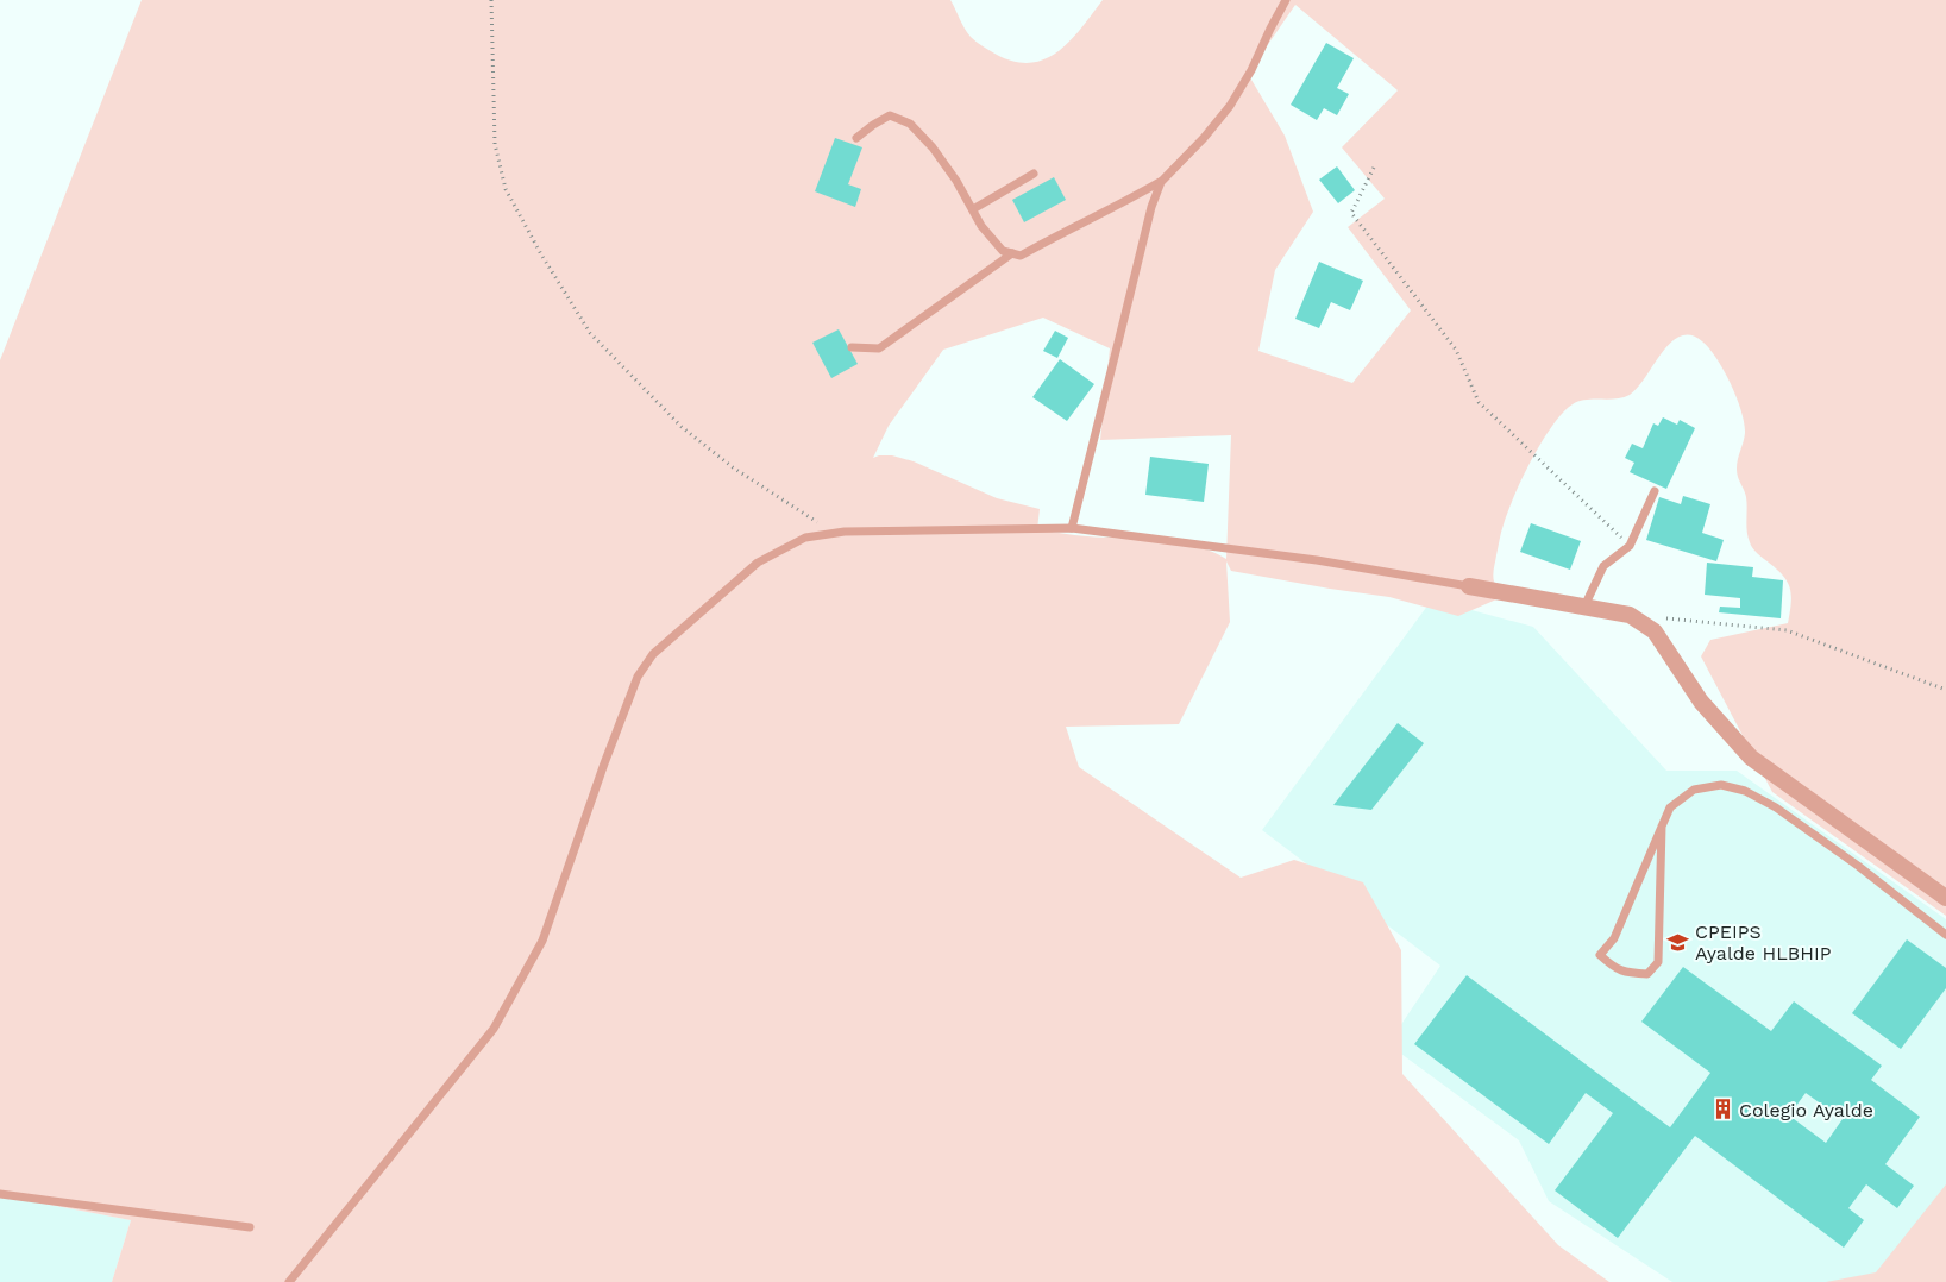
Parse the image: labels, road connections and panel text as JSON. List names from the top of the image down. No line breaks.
{"places":{"school or university":["CPEIPS Ayalde HLBHIP"],"building":["Colegio Ayalde"]}}
